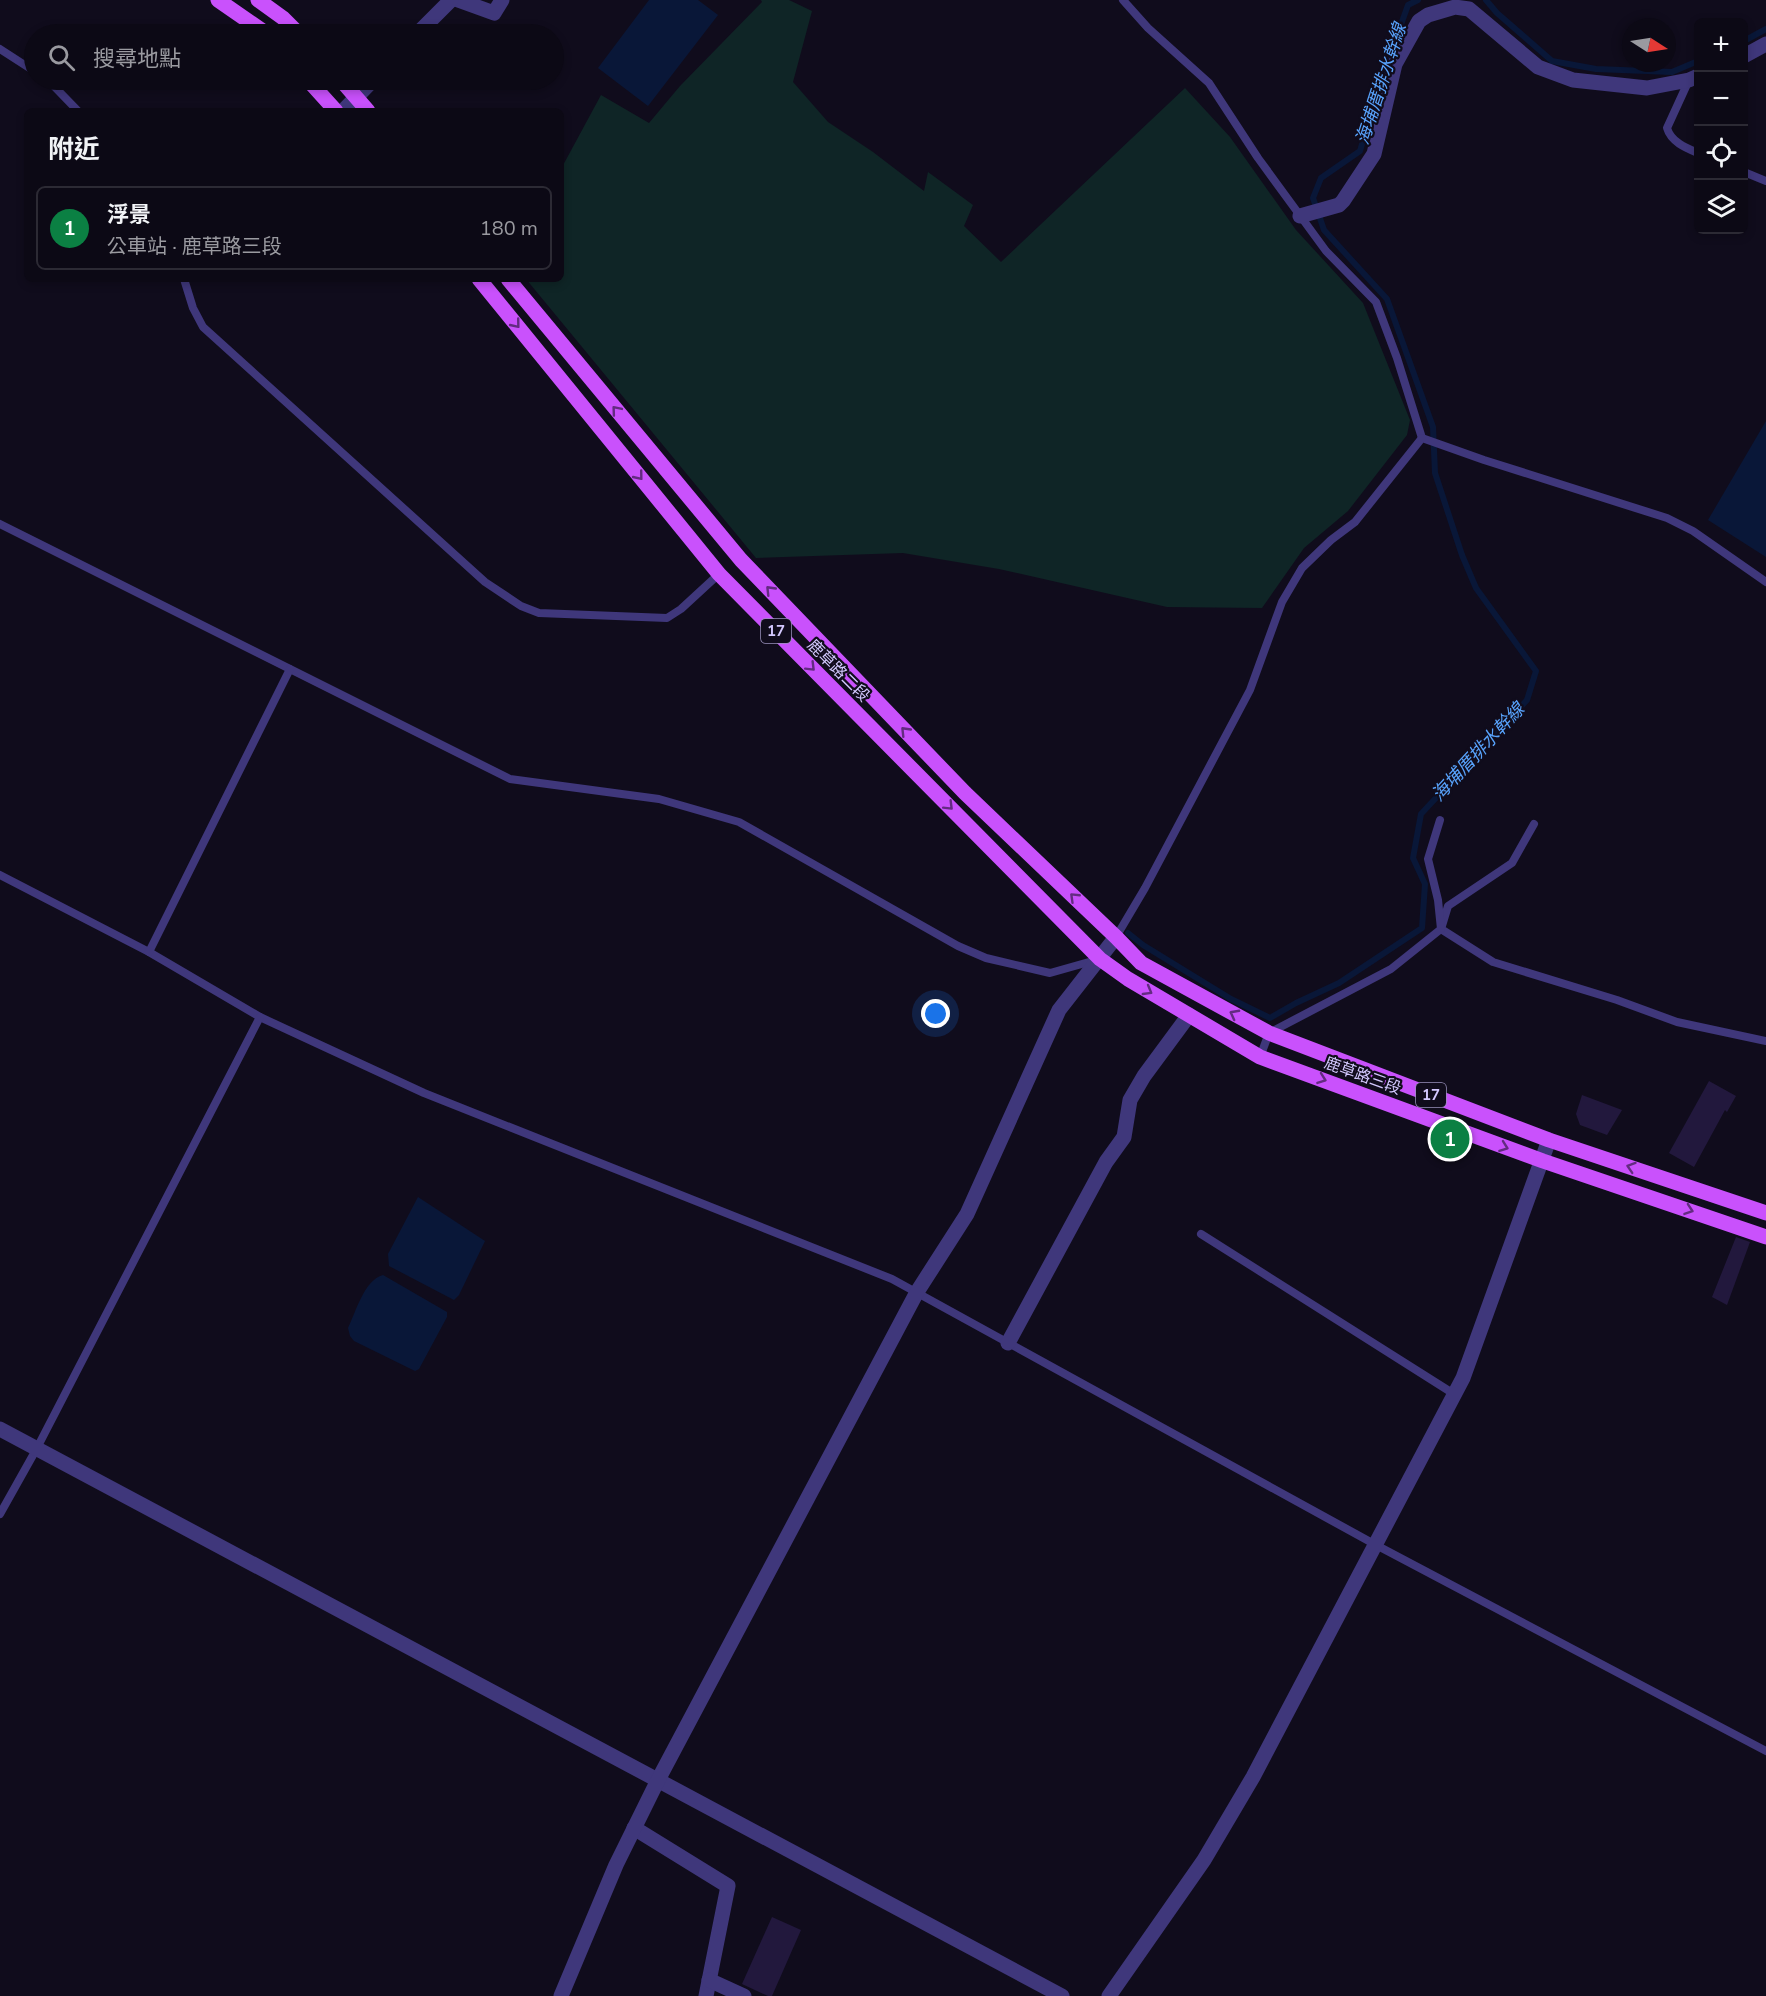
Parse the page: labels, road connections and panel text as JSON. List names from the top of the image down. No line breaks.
{"streets":{"main road":["17","鹿草路二段","鹿草路三段"]},"crossings":[["鹿草路二段","鹿草路三段"]],"water":["海埔厝排水幹線"],"north":"right","page":{"map_buttons":["+","−"],"search":"搜尋地點","heading":"附近","list":[{"mark":"1","name":"浮景","note":"公車站 · 鹿草路三段","value":"180 m"}],"pins":"1"}}
